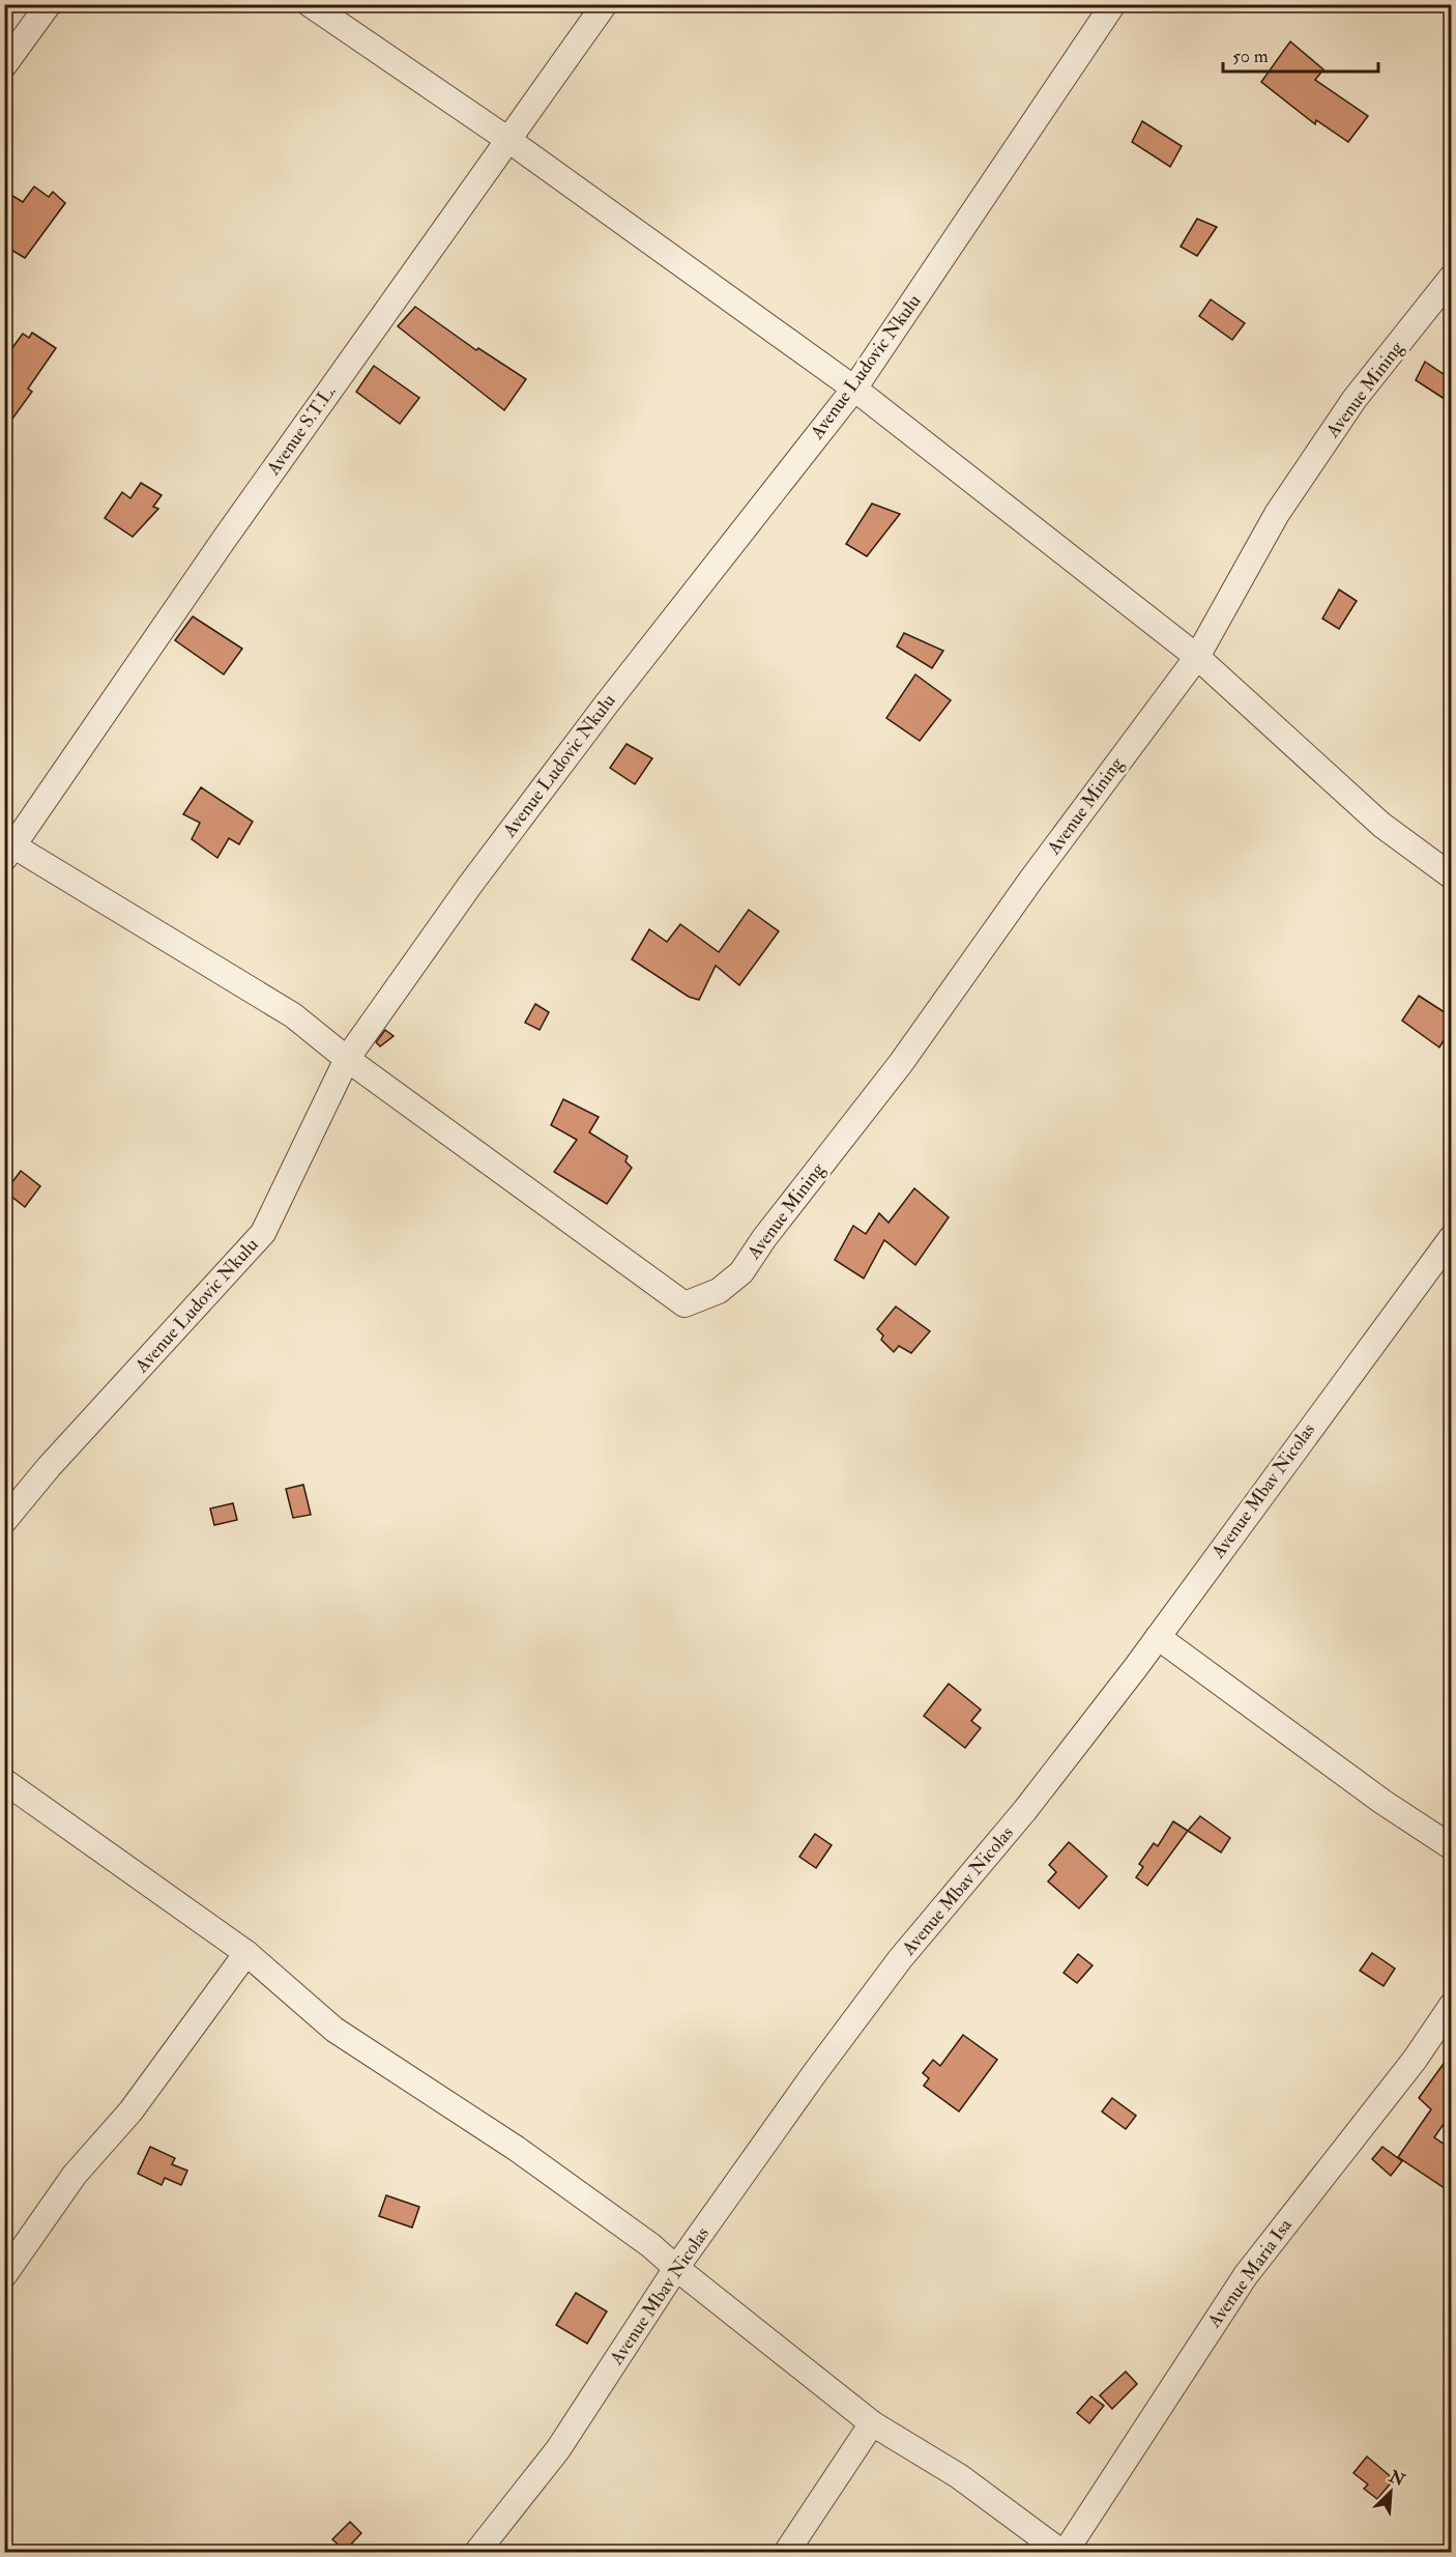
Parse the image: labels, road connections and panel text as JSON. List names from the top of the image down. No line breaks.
{"streets":{"street":["Avenue Ludovic Nkulu","Avenue Mining","Avenue S.T.L.","Avenue Mbav Nicolas","Avenue Maria Isa"]},"crossings":[["Avenue Ludovic Nkulu","Avenue Mining"]],"scale_bar":"50 m","north":"top right"}
